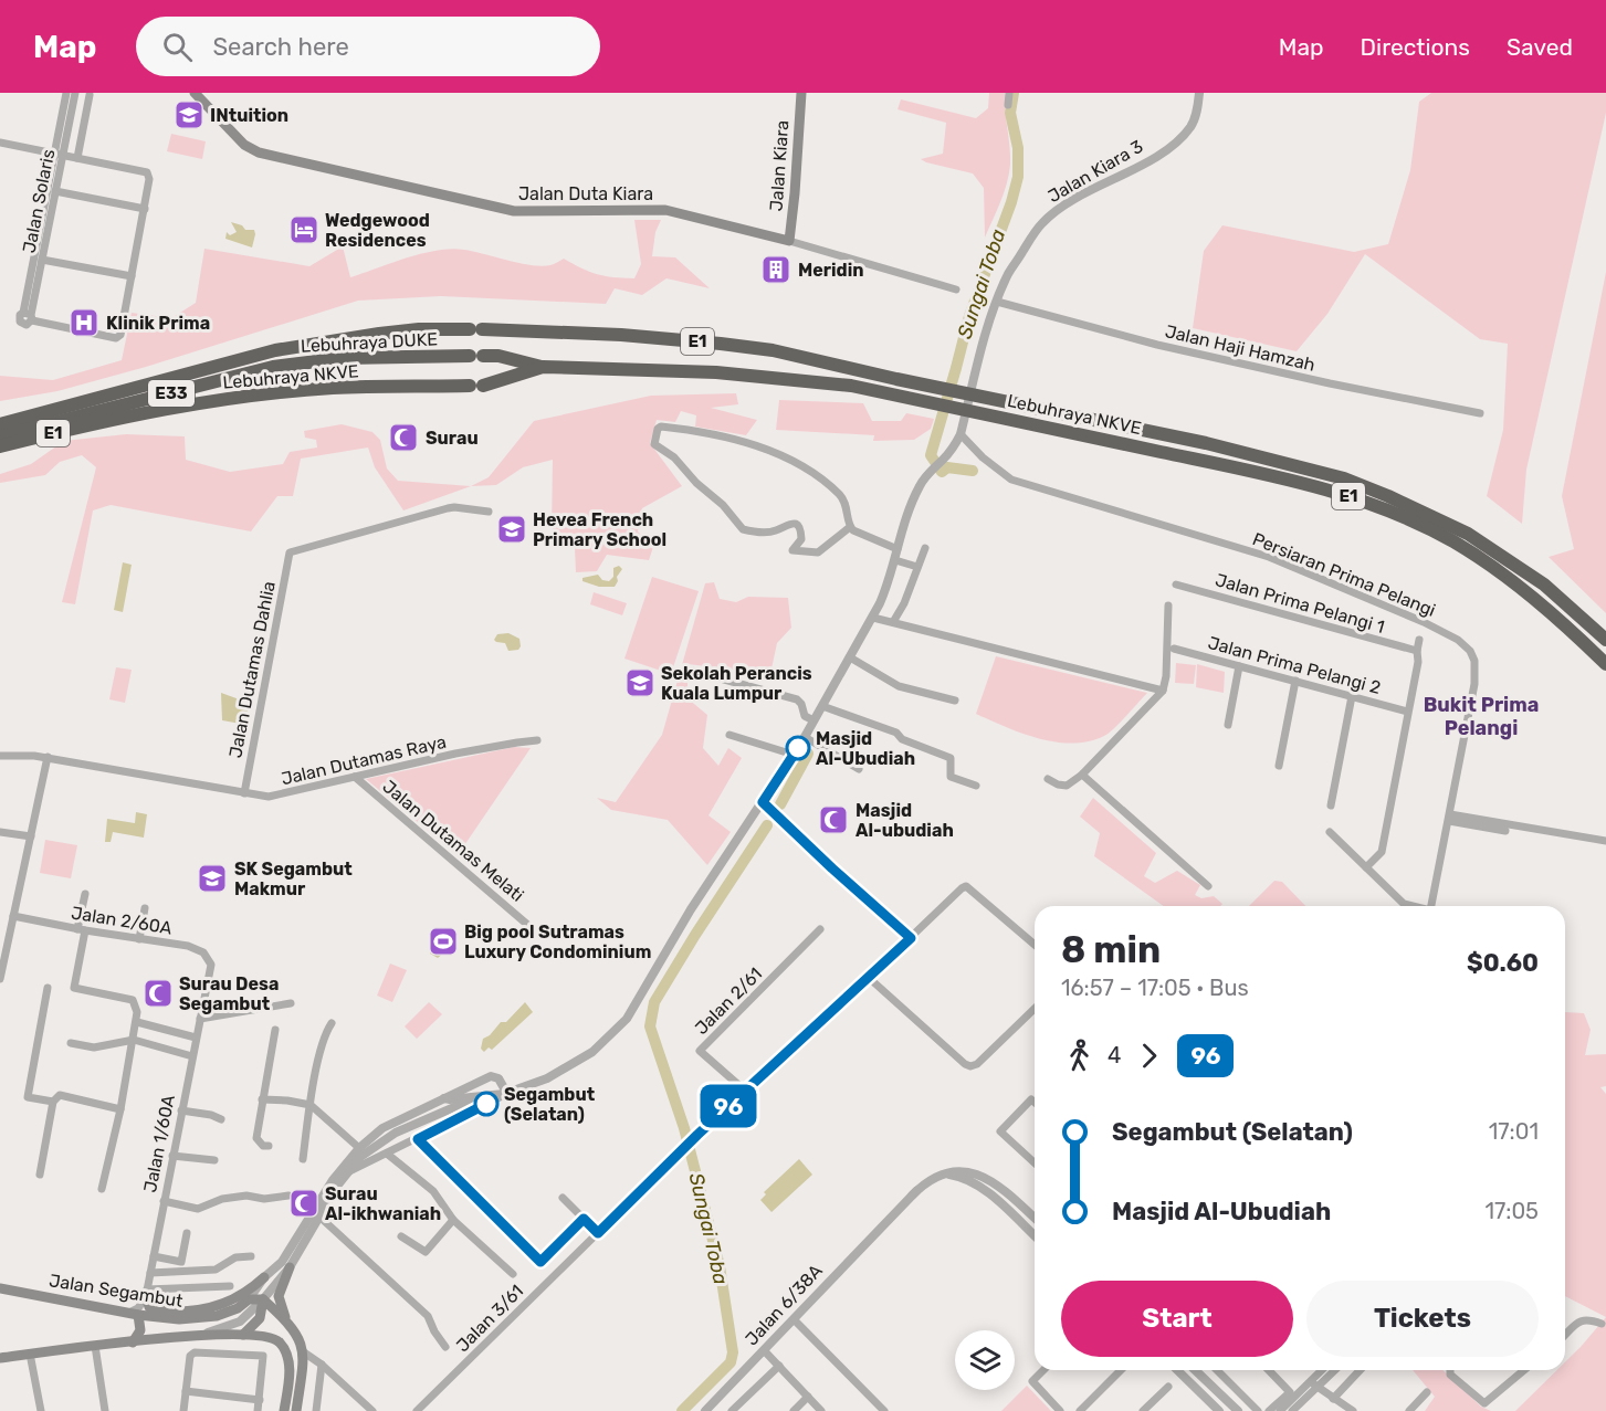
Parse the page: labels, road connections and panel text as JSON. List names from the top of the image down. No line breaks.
{"streets":{"highway":["E1","Lebuhraya DUKE","Lebuhraya NKVE","E33"],"main road":["Jalan Kiara","Jalan Duta Kiara","Jalan Segambut"],"street":["Jalan Kiara 3","Jalan Solaris","Jalan Haji Hamzah","Persiaran Prima Pelangi","Jalan Prima Pelangi 1","Jalan Prima Pelangi 2","Jalan Dutamas Dahlia","Jalan Dutamas Raya","Jalan Dutamas Melati","Jalan 2/60A","Jalan 2/61","Jalan 1/60A","Jalan 6/38A","Jalan 3/61"]},"crossings":[["Jalan Kiara","Jalan Duta Kiara"],["Jalan Kiara 3","Jalan Haji Hamzah"],["Jalan Kiara 3","Persiaran Prima Pelangi"],["Lebuhraya DUKE","Lebuhraya NKVE"],["Jalan Dutamas Dahlia","Jalan Dutamas Raya"],["Jalan Dutamas Raya","Jalan Dutamas Melati"],["Jalan 2/60A","Jalan 1/60A"],["Jalan 2/61","Jalan 3/61"]],"districts":["Bukit Prima Pelangi"],"water":["Sungai Toba"],"places":{"school or university":["INtuition","Hevea French Primary School","Sekolah Perancis Kuala Lumpur","SK Segambut Makmur"],"hotel":["Wedgewood Residences"],"building":["Meridin"],"hospital":["Klinik Prima"],"mosque":["Surau","Masjid Al-ubudiah","Surau Desa Segambut","Surau Al-ikhwaniah"],"other":["Masjid Al-Ubudiah","Segambut (Selatan)"],"sports":["Big pool Sutramas Luxury Condominium"]},"lines":["bus line 96"],"page":{"header":"Map","search":"Search here","nav":["Map","Directions","Saved"],"on_map":"96","heading":["8 min","16:57 – 17:05 · Bus","$0.60"],"legs":["4","96"],"list":[{"name":"Segambut (Selatan)","value":"17:01"},{"name":"Masjid Al-Ubudiah","value":"17:05"}],"buttons":["Start","Tickets"]}}
